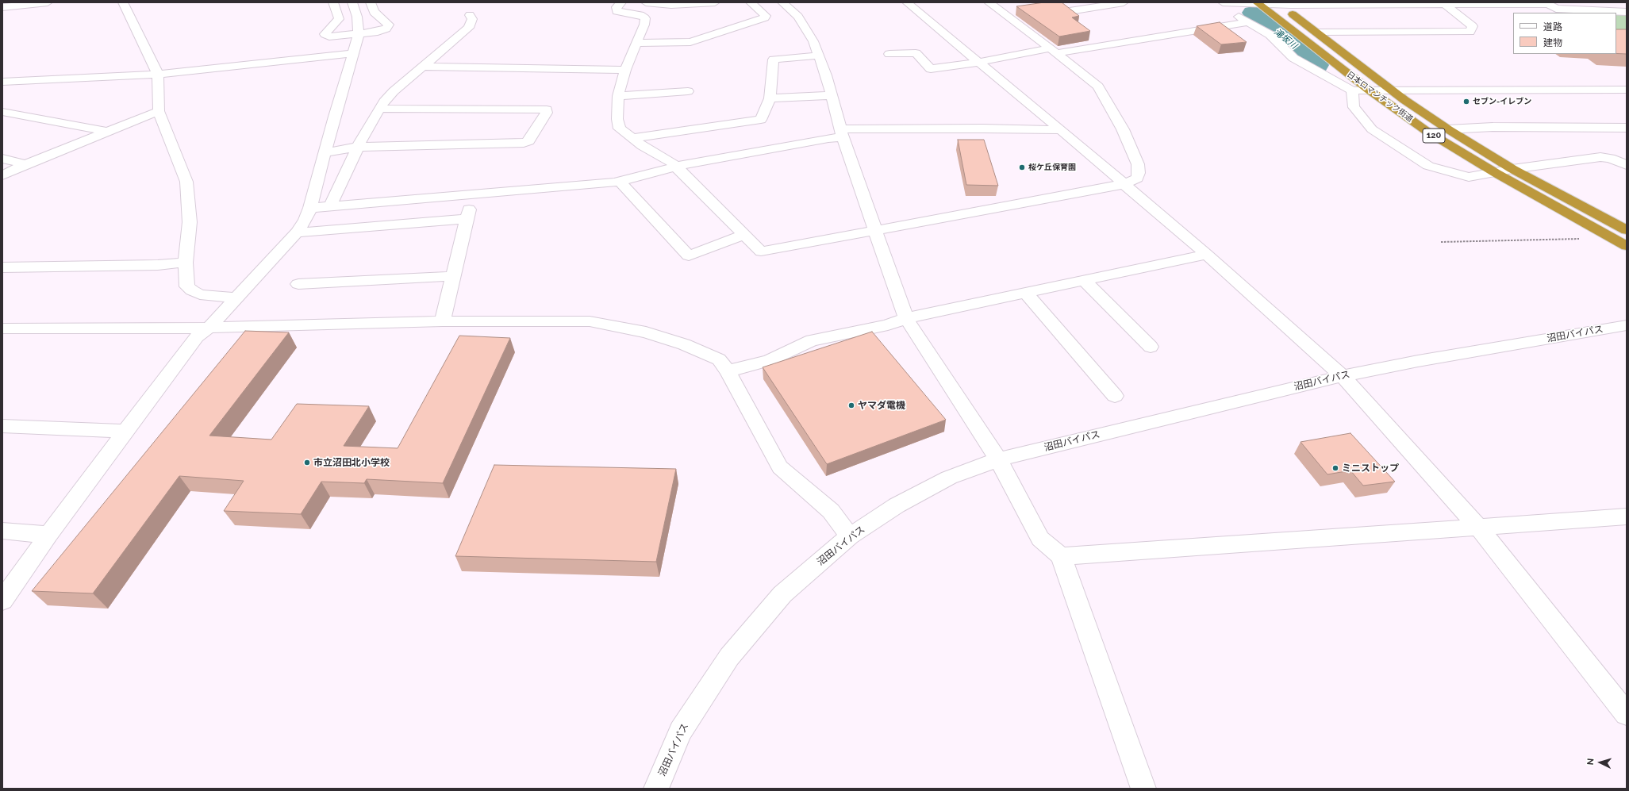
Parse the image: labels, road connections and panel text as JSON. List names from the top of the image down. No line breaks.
{"streets":{"highway":["日本ロマンチック街道","120"],"street":["沼田バイパス"]},"water":["滝坂川"],"places":["セブン-イレブン","桜ケ丘保育園","ヤマダ電機","市立沼田北小学校","ミニストップ"],"legend":["道路","建物"],"north":"left"}
